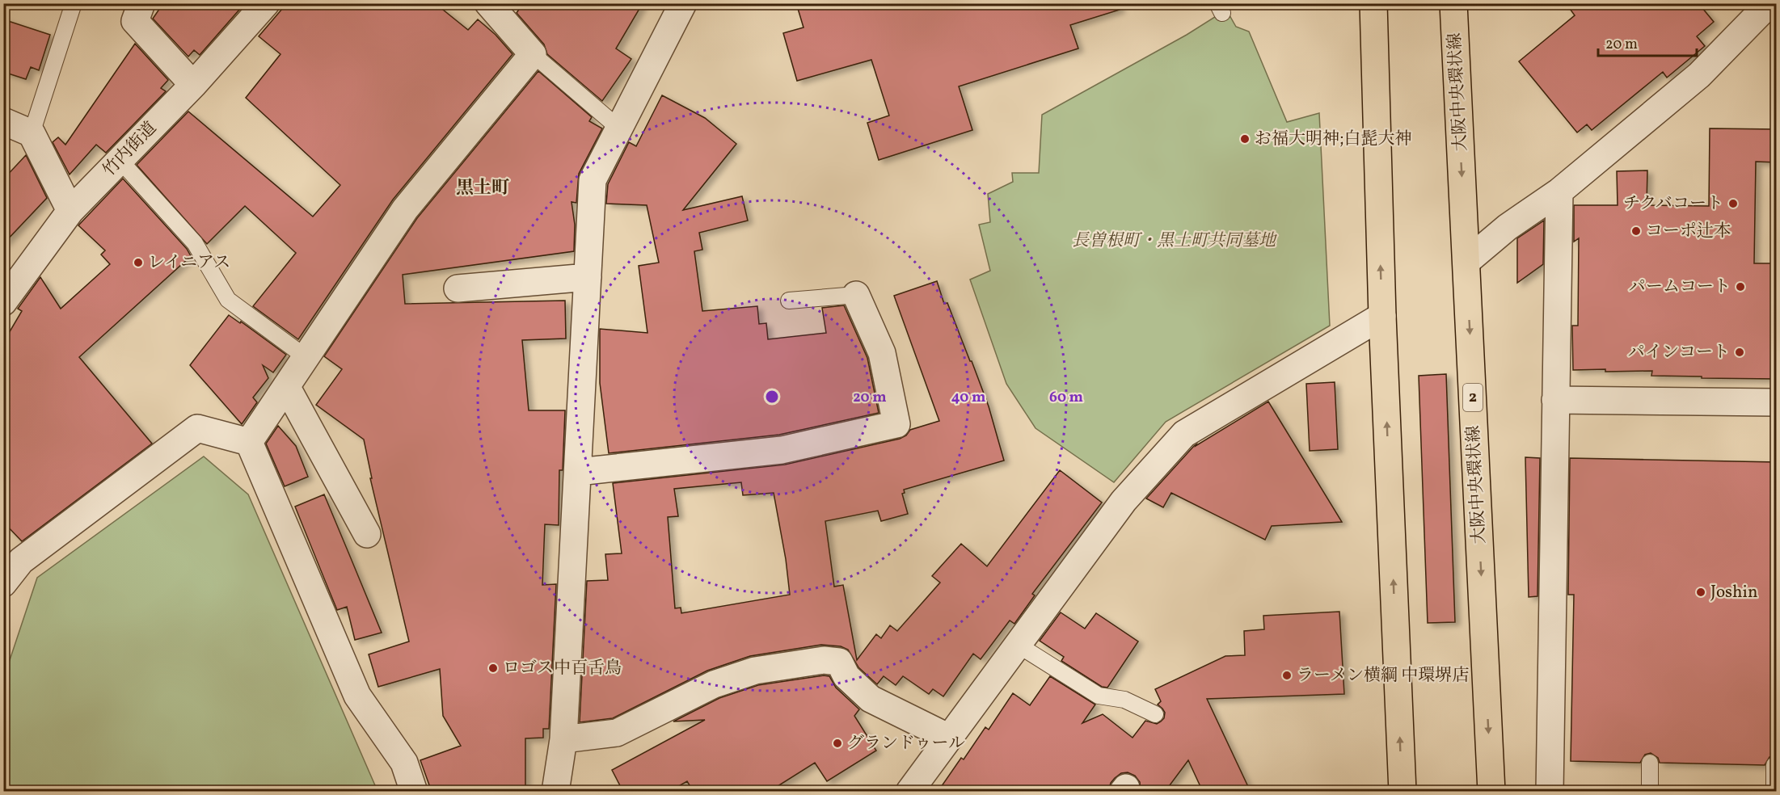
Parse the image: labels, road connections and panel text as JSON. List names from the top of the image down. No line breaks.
{"streets":{"main road":["大阪中央環状線","2"],"street":["竹内街道"]},"districts":["黒土町"],"parks":["長曽根町・黒土町共同墓地"],"places":["お福大明神;白髭大神","チクバコート","コーポ辻本","レイニアス","パームコート","パインコート","Joshin","ロゴス中百舌鳥","ラーメン横綱 中環堺店","グランドゥール"],"scale_bar":"20 m","rings":["20 m","40 m","60 m"]}
